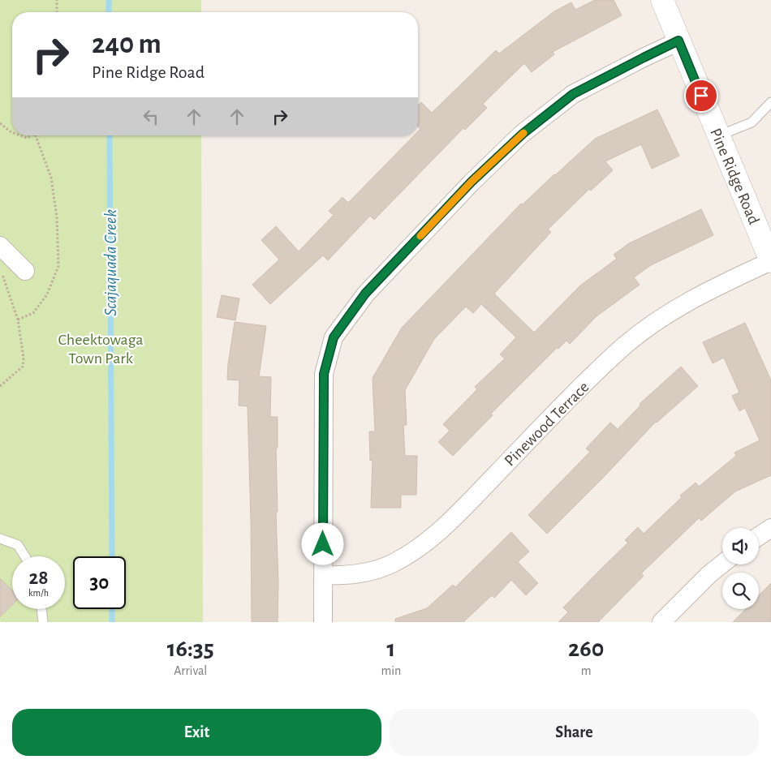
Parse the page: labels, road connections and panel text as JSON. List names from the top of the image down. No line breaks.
{"streets":{"street":["Pine Ridge Road","Pinewood Terrace"]},"crossings":[["Pine Ridge Road","Pinewood Terrace"]],"water":["Scajaquada Creek"],"parks":["Cheektowaga Town Park"],"page":{"turn":["240 m","Pine Ridge Road"],"speed":"28 km/h","limit":"30","eta":["16:35","Arrival","1","min","260","m"],"buttons":["Exit","Share"]}}
